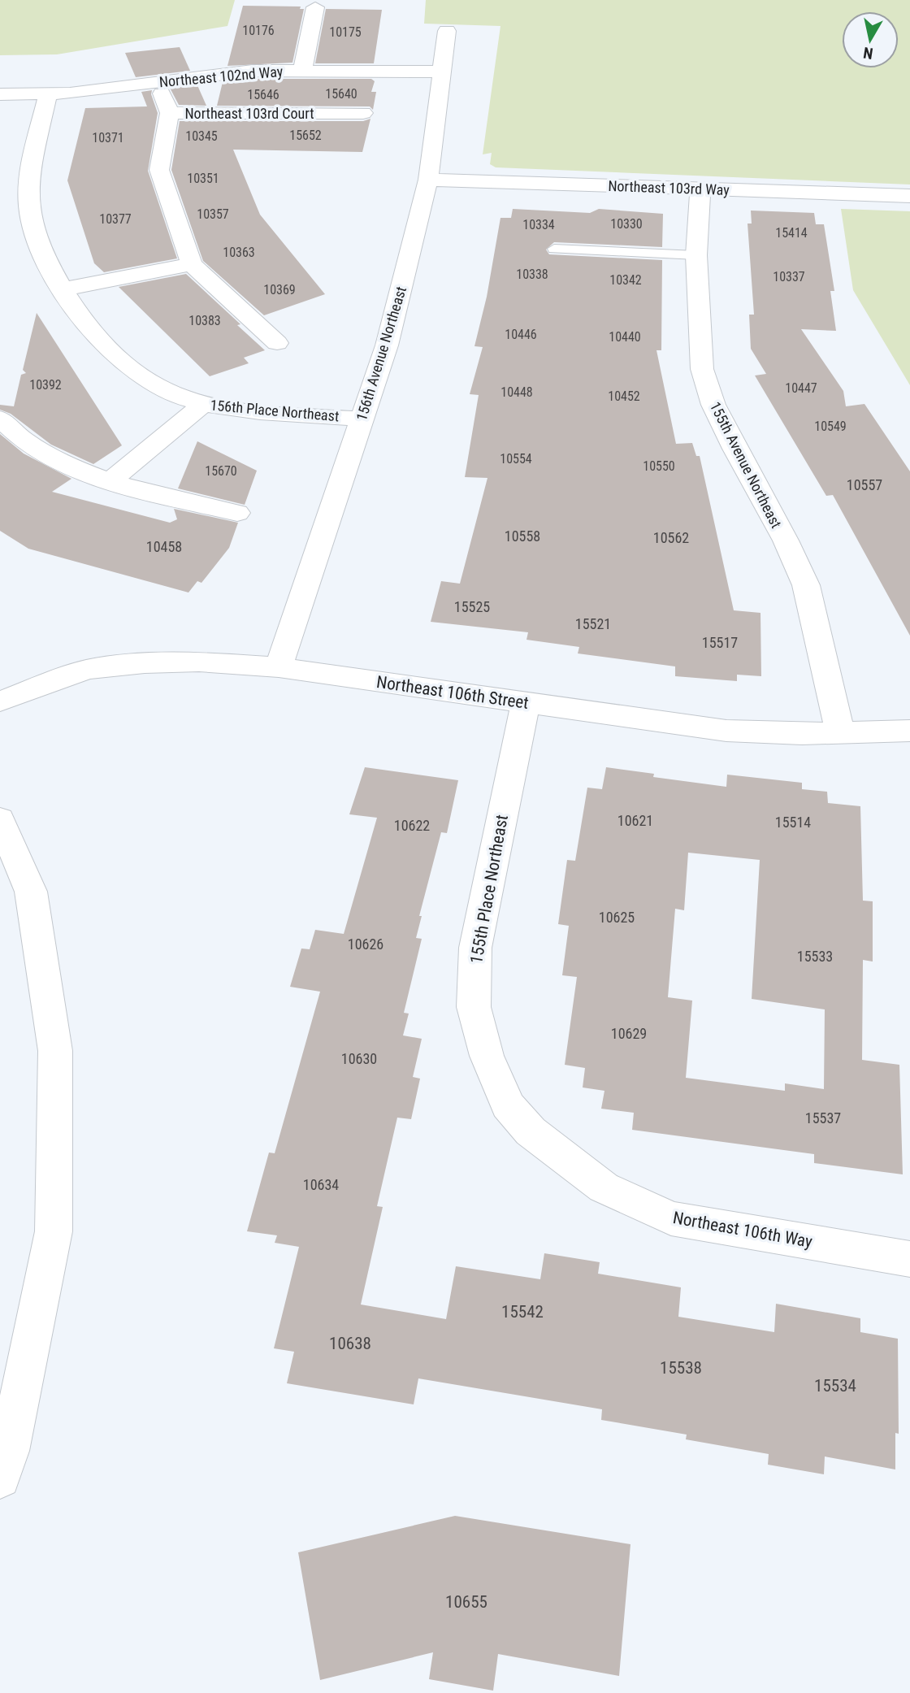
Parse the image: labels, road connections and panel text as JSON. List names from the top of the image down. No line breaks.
{"streets":{"street":["Northeast 102nd Way","Northeast 103rd Court","Northeast 103rd Way","156th Avenue Northeast","156th Place Northeast","155th Avenue Northeast","Northeast 106th Street","155th Place Northeast","Northeast 106th Way"]},"crossings":[["Northeast 102nd Way","Northeast 103rd Court"],["Northeast 102nd Way","156th Avenue Northeast"],["Northeast 102nd Way","156th Place Northeast"],["Northeast 103rd Way","156th Avenue Northeast"],["Northeast 103rd Way","155th Avenue Northeast"],["156th Avenue Northeast","156th Place Northeast"],["156th Avenue Northeast","Northeast 106th Street"],["155th Avenue Northeast","Northeast 106th Street"],["Northeast 106th Street","155th Place Northeast"],["155th Place Northeast","Northeast 106th Way"]],"house_numbers":["10176","10175","15640","15646","15652","10345","10371","10351","10357","10377","10330","10334","15414","10363","10338","10337","10342","10369","10383","10446","10440","10392","10447","10448","10452","10549","10554","10550","15670","10557","10558","10562","10458","15525","15521","15517","10621","15514","10622","10625","10626","15533","10629","10630","15537","10634","15542","10638","15538","15534","10655"],"north":"bottom"}
